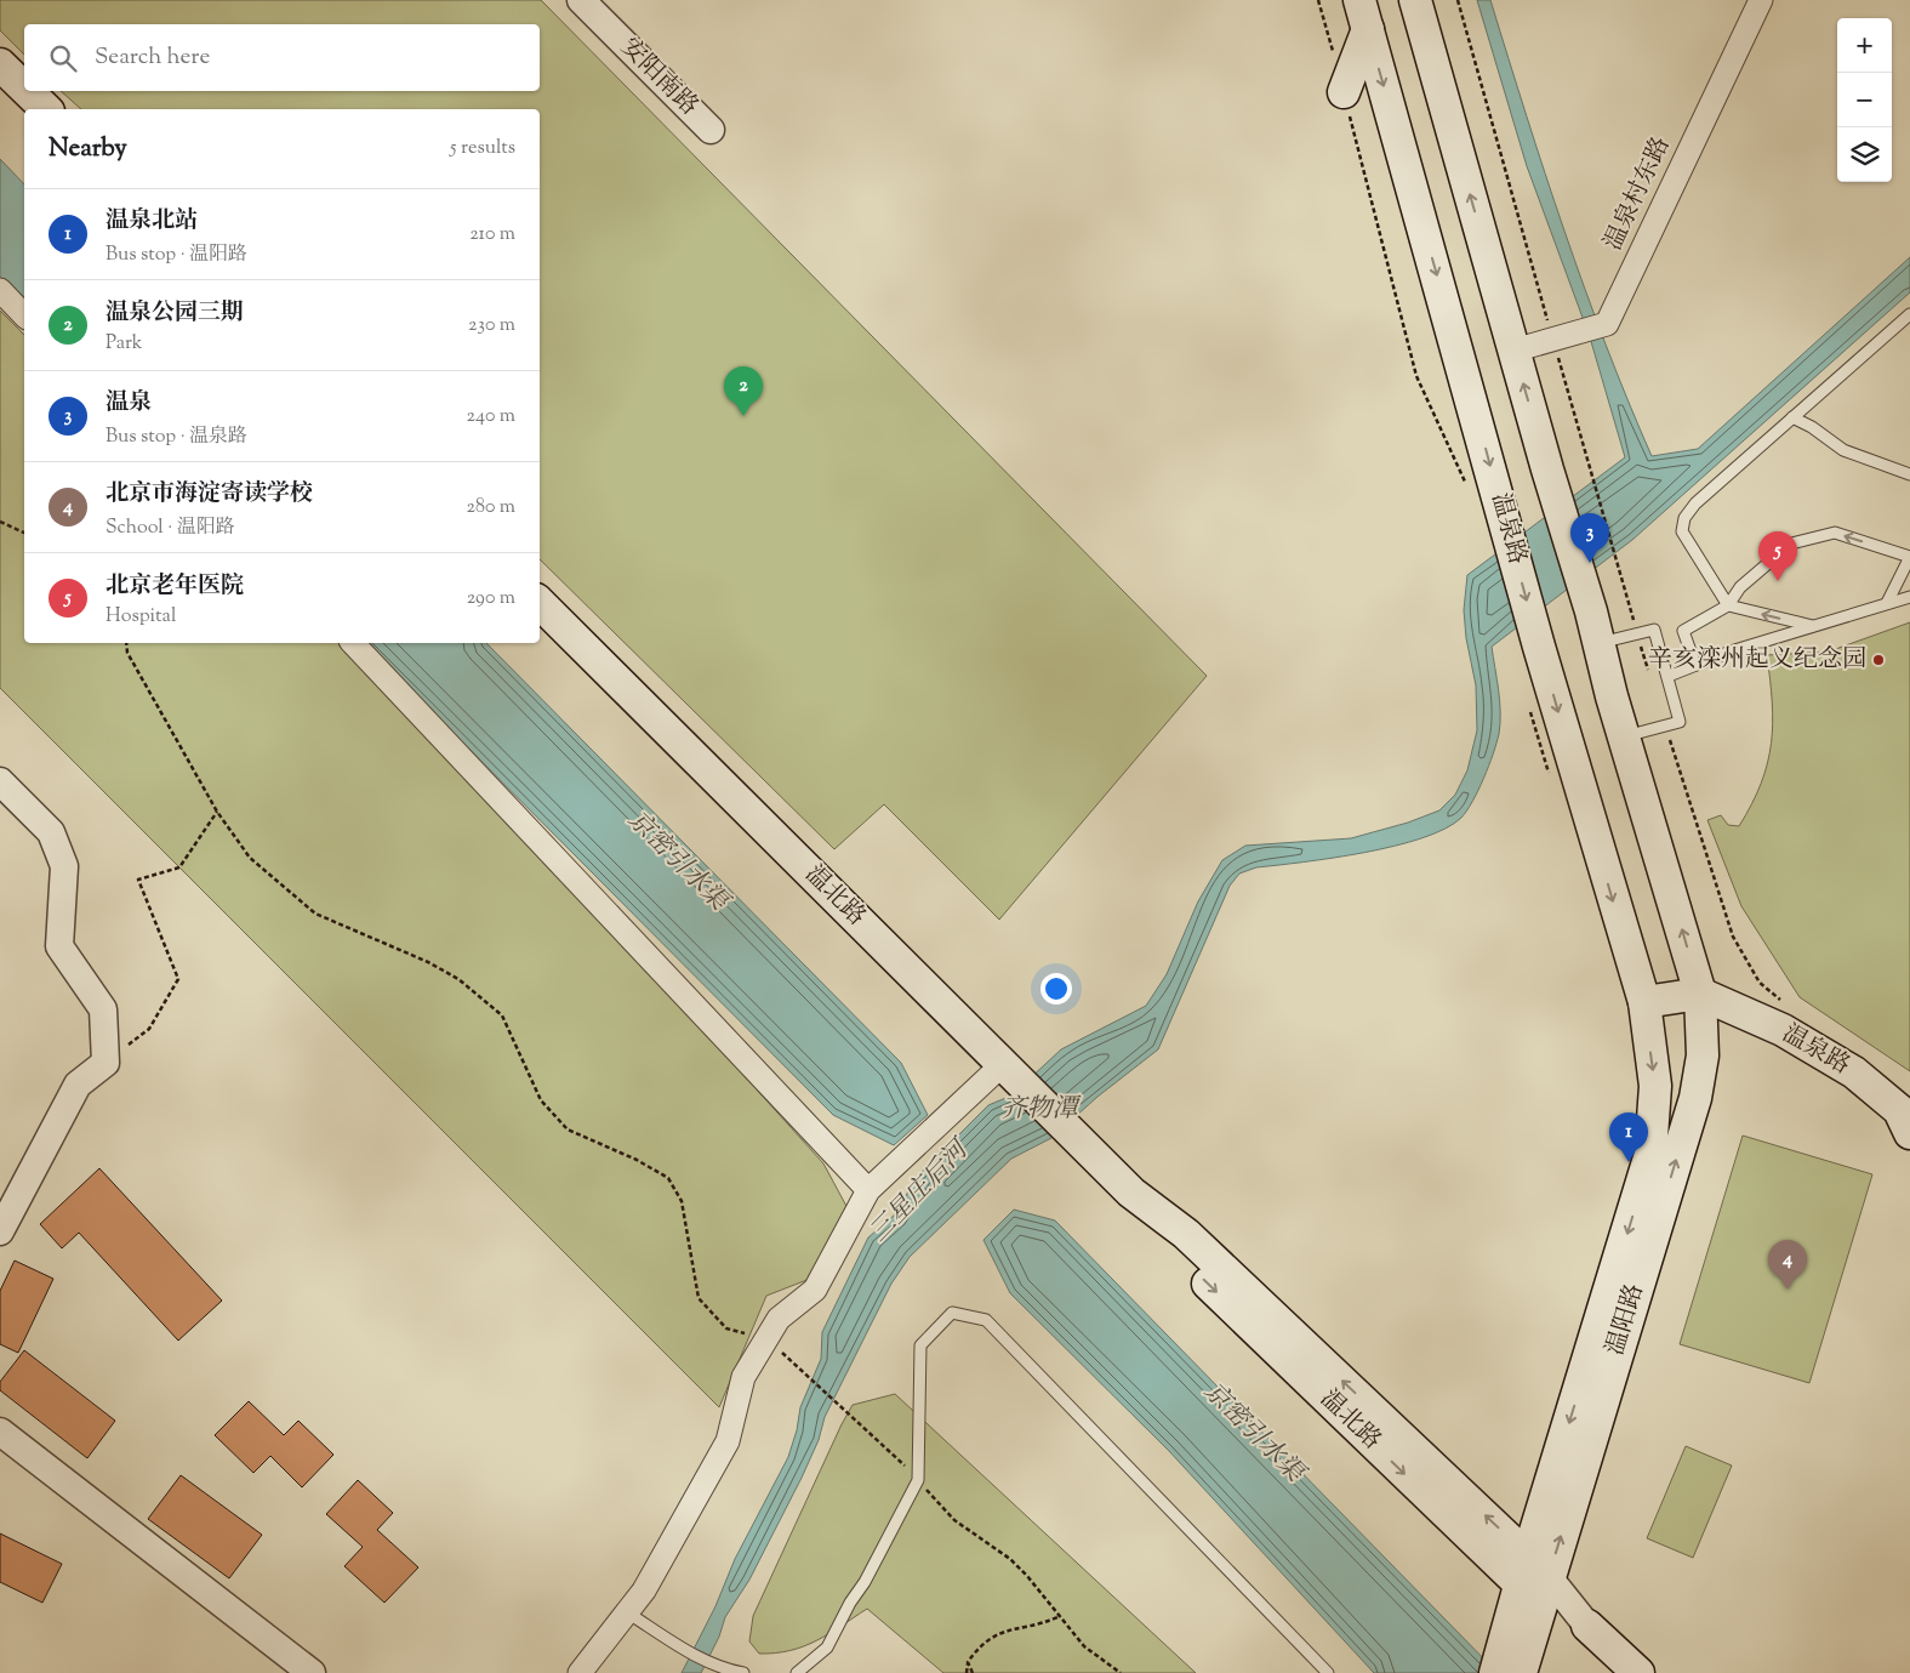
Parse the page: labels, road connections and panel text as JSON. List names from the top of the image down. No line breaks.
{"streets":{"main road":["温泉路","温北路","温阳路"],"street":["安阳南路","温泉村东路"]},"crossings":[["温泉路","温阳路"],["温北路","温阳路"]],"water":["京密引水渠","齐物潭","三星庄后河"],"places":["辛亥滦州起义纪念园"],"page":{"map_buttons":["+","−"],"search":"Search here","heading":["Nearby","5 results"],"list":[{"mark":"1","name":"温泉北站","note":"Bus stop · 温阳路","value":"210 m"},{"mark":"2","name":"温泉公园三期","note":"Park","value":"230 m"},{"mark":"3","name":"温泉","note":"Bus stop · 温泉路","value":"240 m"},{"mark":"4","name":"北京市海淀寄读学校","note":"School · 温阳路","value":"280 m"},{"mark":"5","name":"北京老年医院","note":"Hospital","value":"290 m"}],"pins":["2","3","5","1","4"]}}
